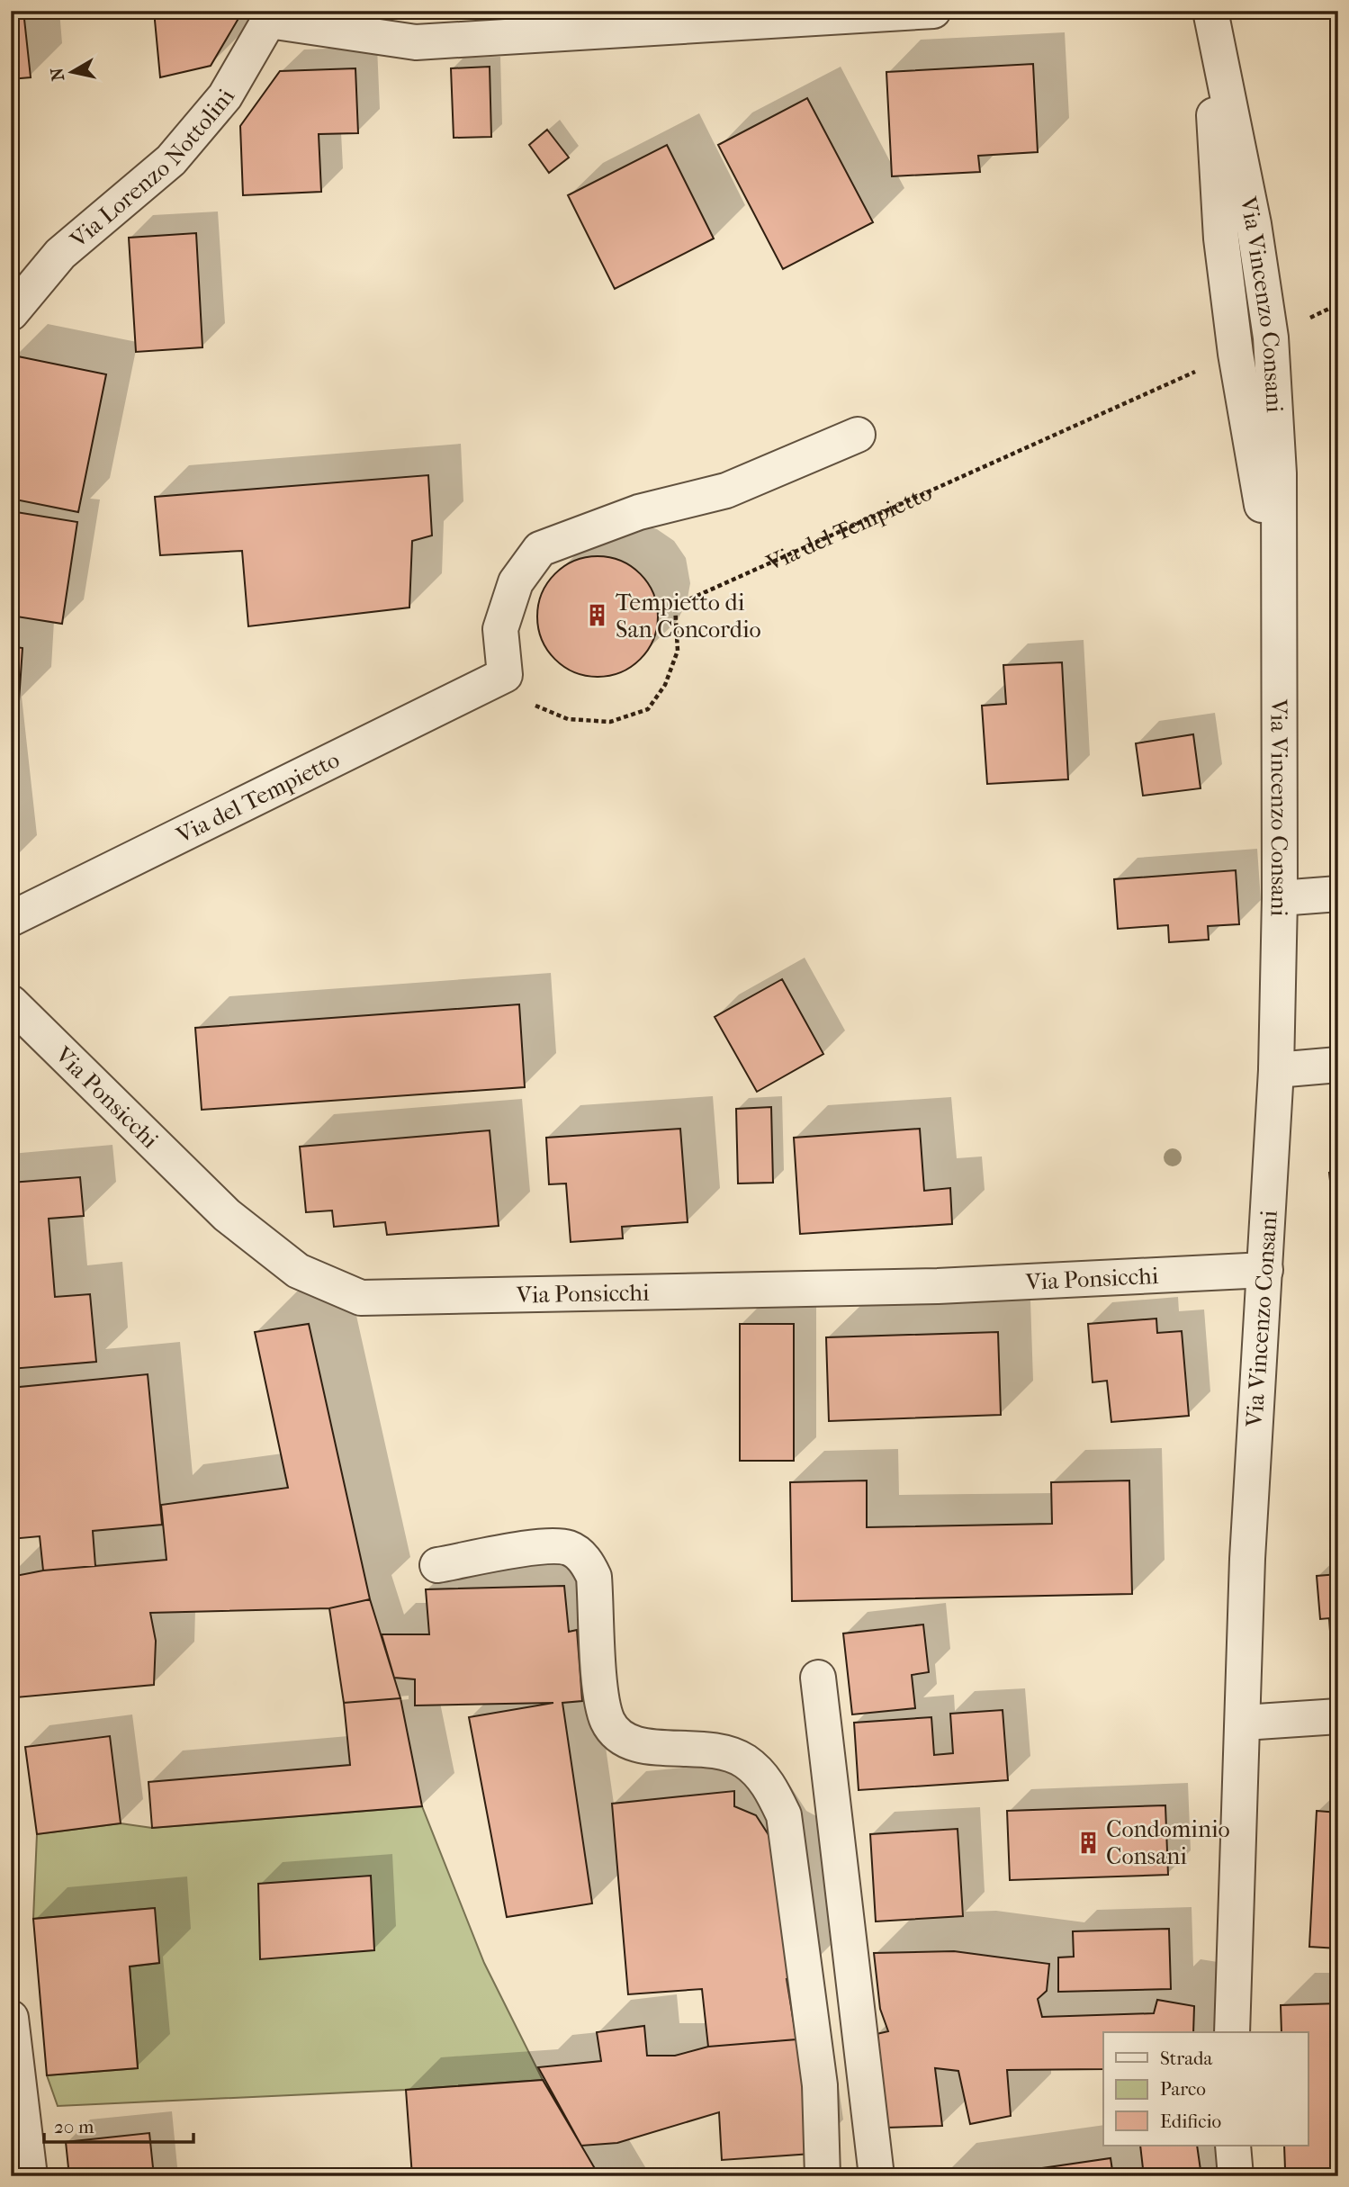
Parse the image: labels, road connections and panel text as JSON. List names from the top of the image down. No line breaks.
{"streets":{"street":["Via Lorenzo Nottolini","Via Vincenzo Consani","Via del Tempietto","Via Ponsicchi"]},"crossings":[["Via Vincenzo Consani","Via del Tempietto"],["Via Vincenzo Consani","Via Ponsicchi"]],"places":{"building":["Tempietto di San Concordio","Condominio Consani"]},"legend":["Strada","Parco","Edificio"],"scale_bar":"20 m","north":"left"}
